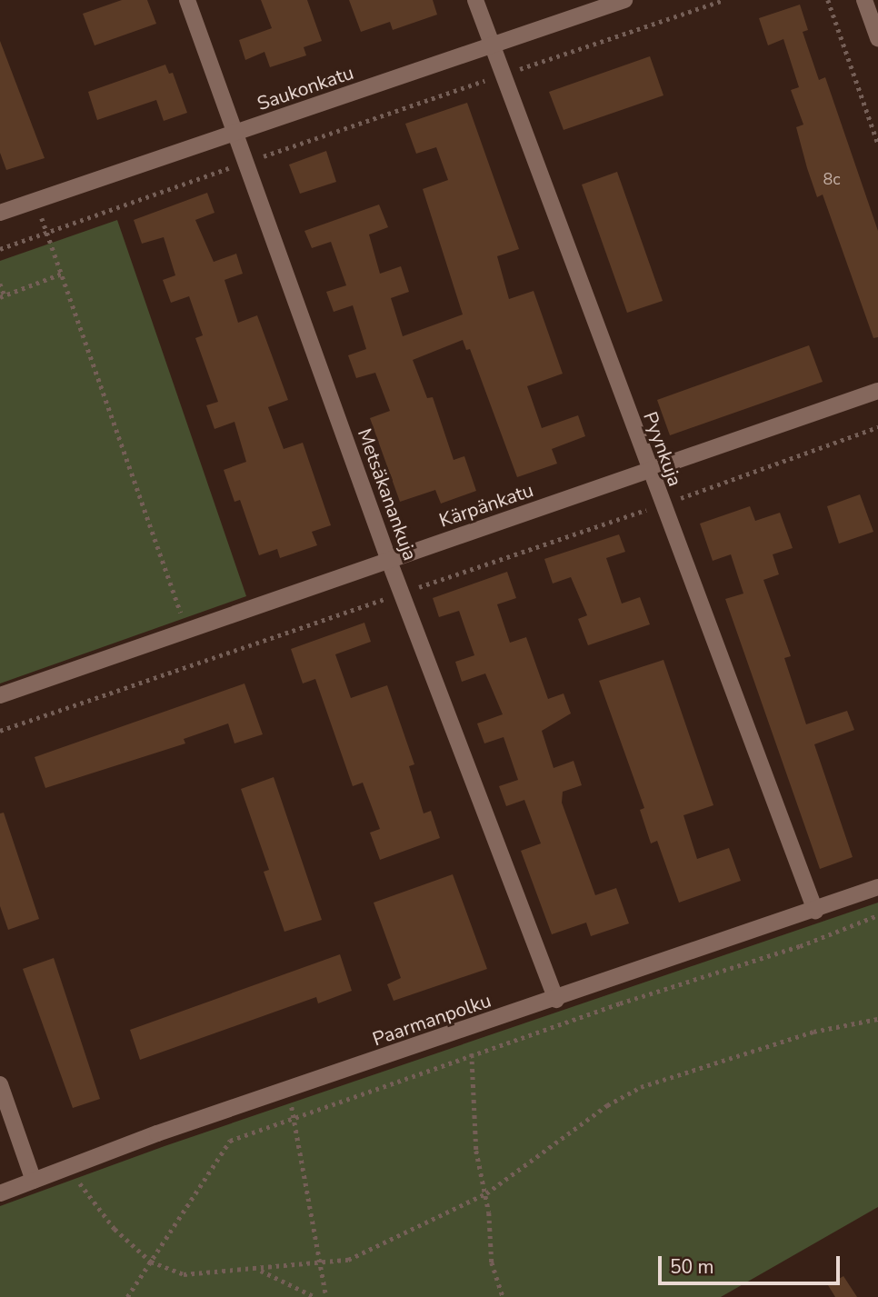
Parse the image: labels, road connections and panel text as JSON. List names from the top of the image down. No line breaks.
{"streets":{"street":["Saukonkatu","Pyynkuja","Metsäkanankuja","Kärpänkatu","Paarmanpolku"]},"crossings":[["Saukonkatu","Pyynkuja"],["Saukonkatu","Metsäkanankuja"],["Pyynkuja","Kärpänkatu"],["Pyynkuja","Paarmanpolku"],["Metsäkanankuja","Kärpänkatu"],["Metsäkanankuja","Paarmanpolku"]],"house_numbers":["8c"],"scale_bar":"50 m"}
